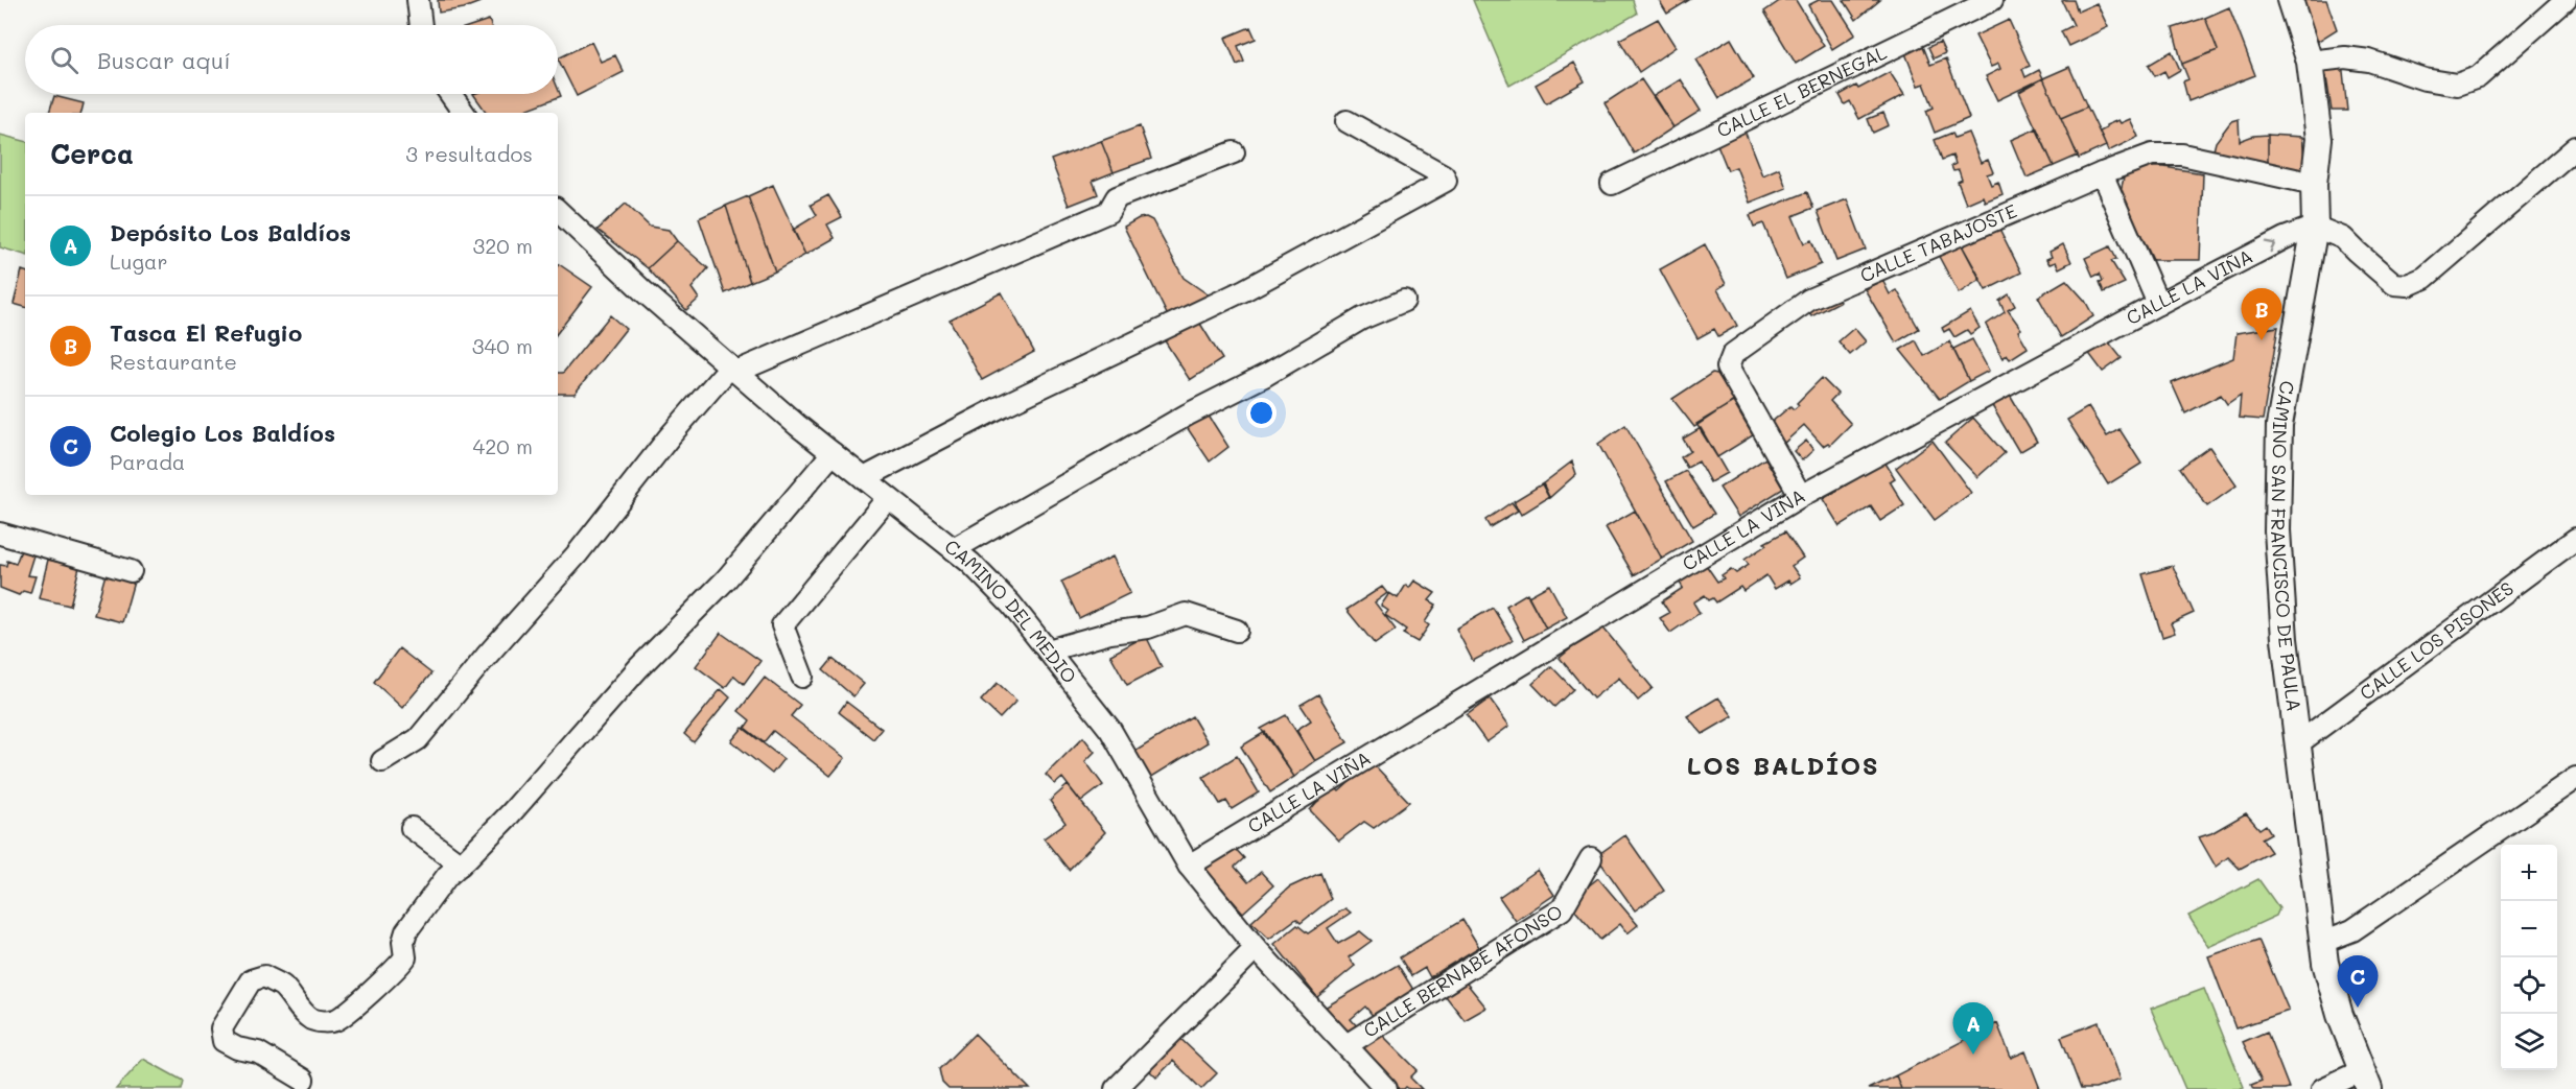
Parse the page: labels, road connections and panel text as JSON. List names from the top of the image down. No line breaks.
{"streets":{"main road":["CAMINO SAN FRANCISCO DE PAULA"],"street":["CALLE EL BERNEGAL","CALLE TABAJOSTE","CALLE LA VIÑA","CAMINO DEL MEDIO","CALLE LOS PISONES","CALLE BERNABÉ AFONSO"]},"crossings":[["CALLE TABAJOSTE","CALLE LA VIÑA"],["CALLE TABAJOSTE","CAMINO SAN FRANCISCO DE PAULA"],["CALLE LA VIÑA","CAMINO SAN FRANCISCO DE PAULA"],["CALLE LA VIÑA","CAMINO DEL MEDIO"],["CAMINO SAN FRANCISCO DE PAULA","CALLE LOS PISONES"],["CAMINO DEL MEDIO","CALLE BERNABÉ AFONSO"]],"districts":["LOS BALDÍOS"],"page":{"search":"Buscar aquí","heading":["Cerca","3 resultados"],"list":[{"mark":"A","name":"Depósito Los Baldíos","note":"Lugar","value":"320 m"},{"mark":"B","name":"Tasca El Refugio","note":"Restaurante","value":"340 m"},{"mark":"C","name":"Colegio Los Baldíos","note":"Parada","value":"420 m"}],"pins":["B","C","A"],"map_buttons":["+","−"]}}
